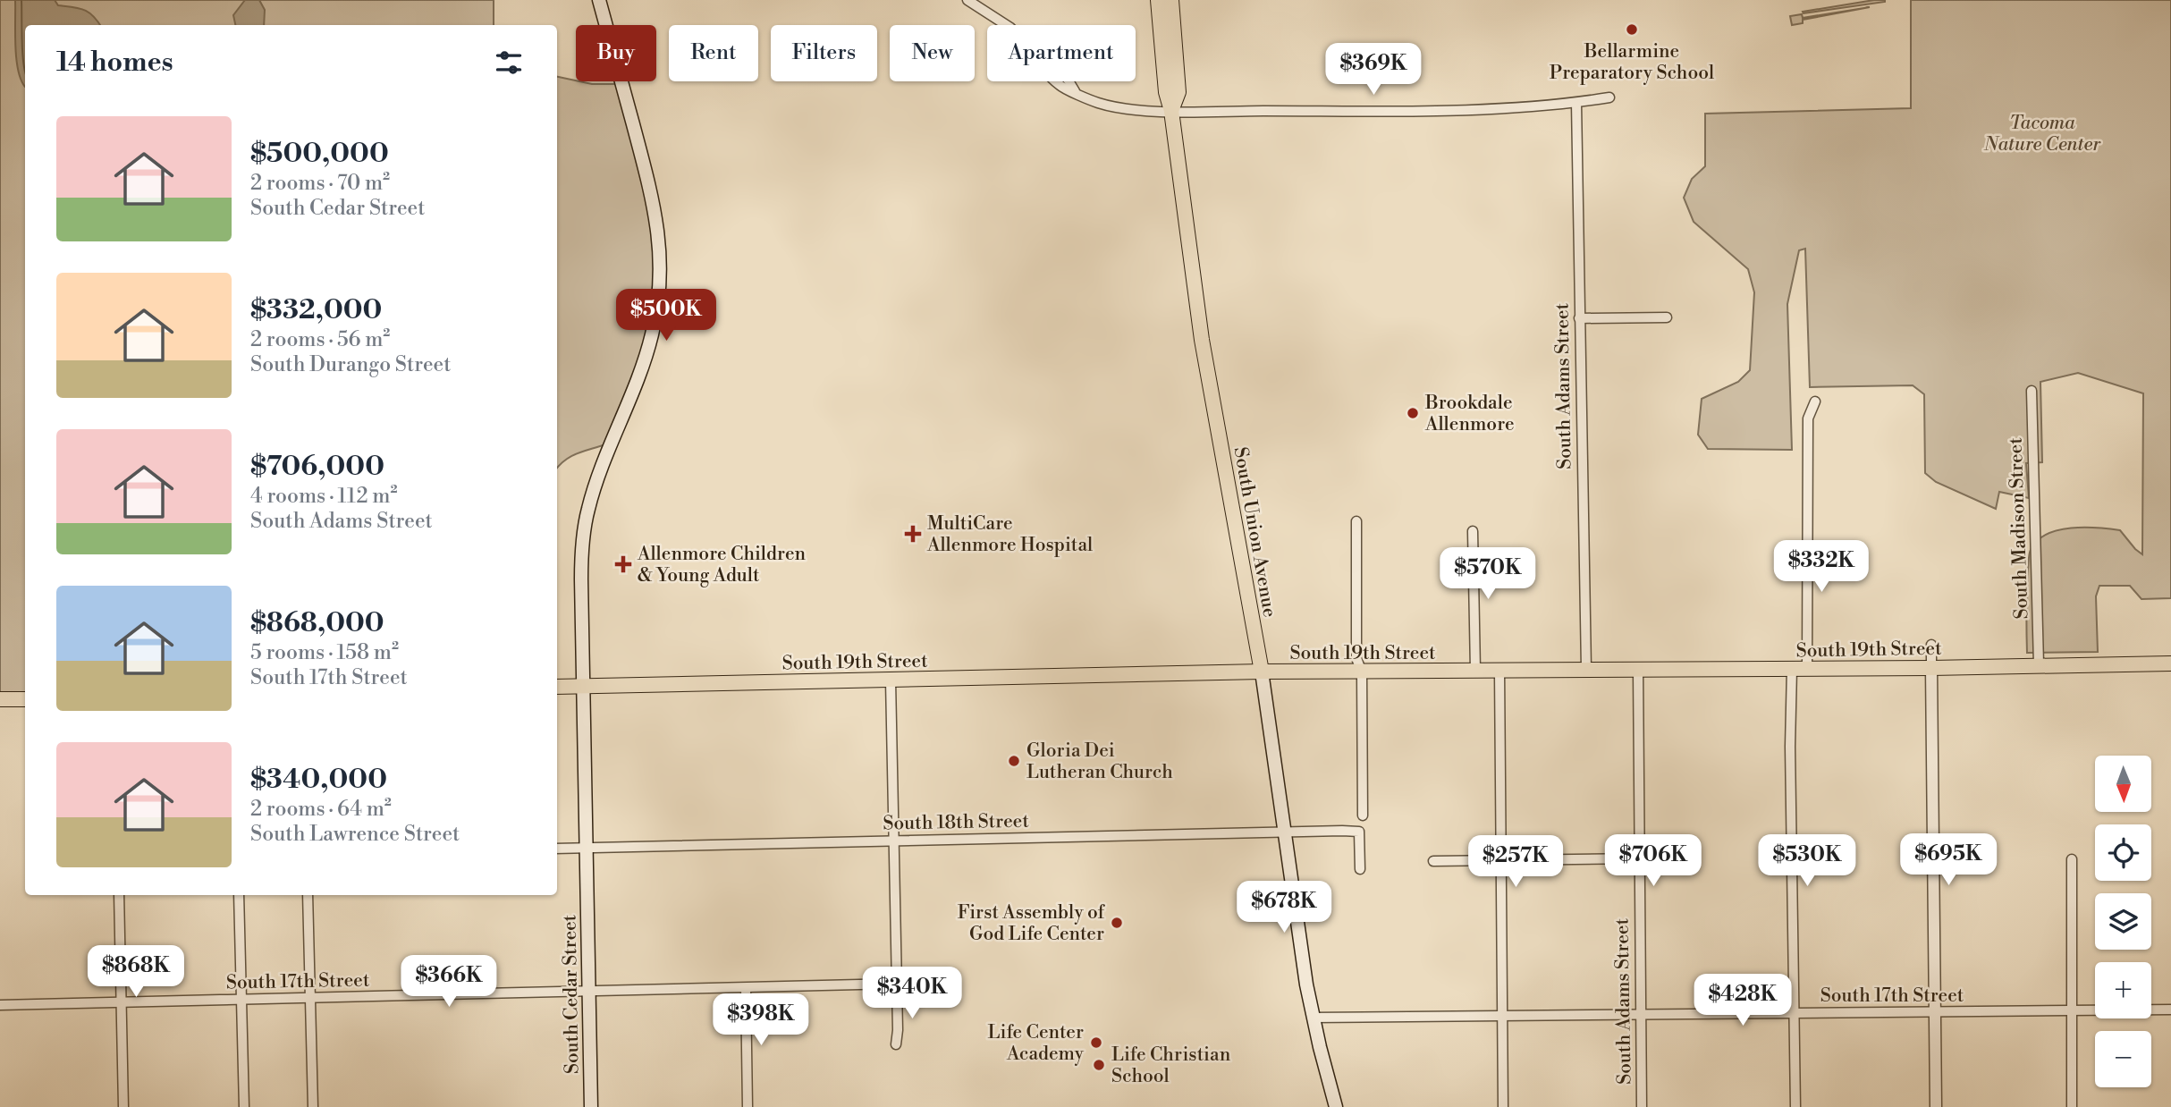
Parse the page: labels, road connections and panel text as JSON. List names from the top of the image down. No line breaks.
{"streets":{"main road":["South Union Avenue","South 19th Street","South Cedar Street"],"street":["South Adams Street","South Madison Street","South 18th Street","South 17th Street"]},"crossings":[["South Adams Street","South 19th Street"],["South Adams Street","South 17th Street"],["South Madison Street","South 19th Street"],["South Union Avenue","South 19th Street"],["South Union Avenue","South 18th Street"],["South Union Avenue","South 17th Street"],["South 19th Street","South Cedar Street"],["South 18th Street","South Cedar Street"],["South 17th Street","South Cedar Street"]],"parks":["Tacoma Nature Center"],"places":{"other":["Bellarmine Preparatory School","Brookdale Allenmore","Gloria Dei Lutheran Church","First Assembly of God Life Center","Life Center Academy","Life Christian School"],"health":["MultiCare Allenmore Hospital","Allenmore Children & Young Adult"]},"north":"bottom","page":{"chip":["Buy","Rent","Filters","New","Apartment"],"heading":"14 homes","price":["$369K","$500K","$332K","$570K","$695K","$706K","$530K","$257K","$678K","$868K","$366K","$340K","$428K","$398K"],"list":[{"name":"$500,000","note":"2 rooms · 70 m² · South Cedar Street"},{"name":"$332,000","note":"2 rooms · 56 m² · South Durango Street"},{"name":"$706,000","note":"4 rooms · 112 m² · South Adams Street"},{"name":"$868,000","note":"5 rooms · 158 m² · South 17th Street"},{"name":"$340,000","note":"2 rooms · 64 m² · South Lawrence Street"}],"map_buttons":["+","−"]}}
